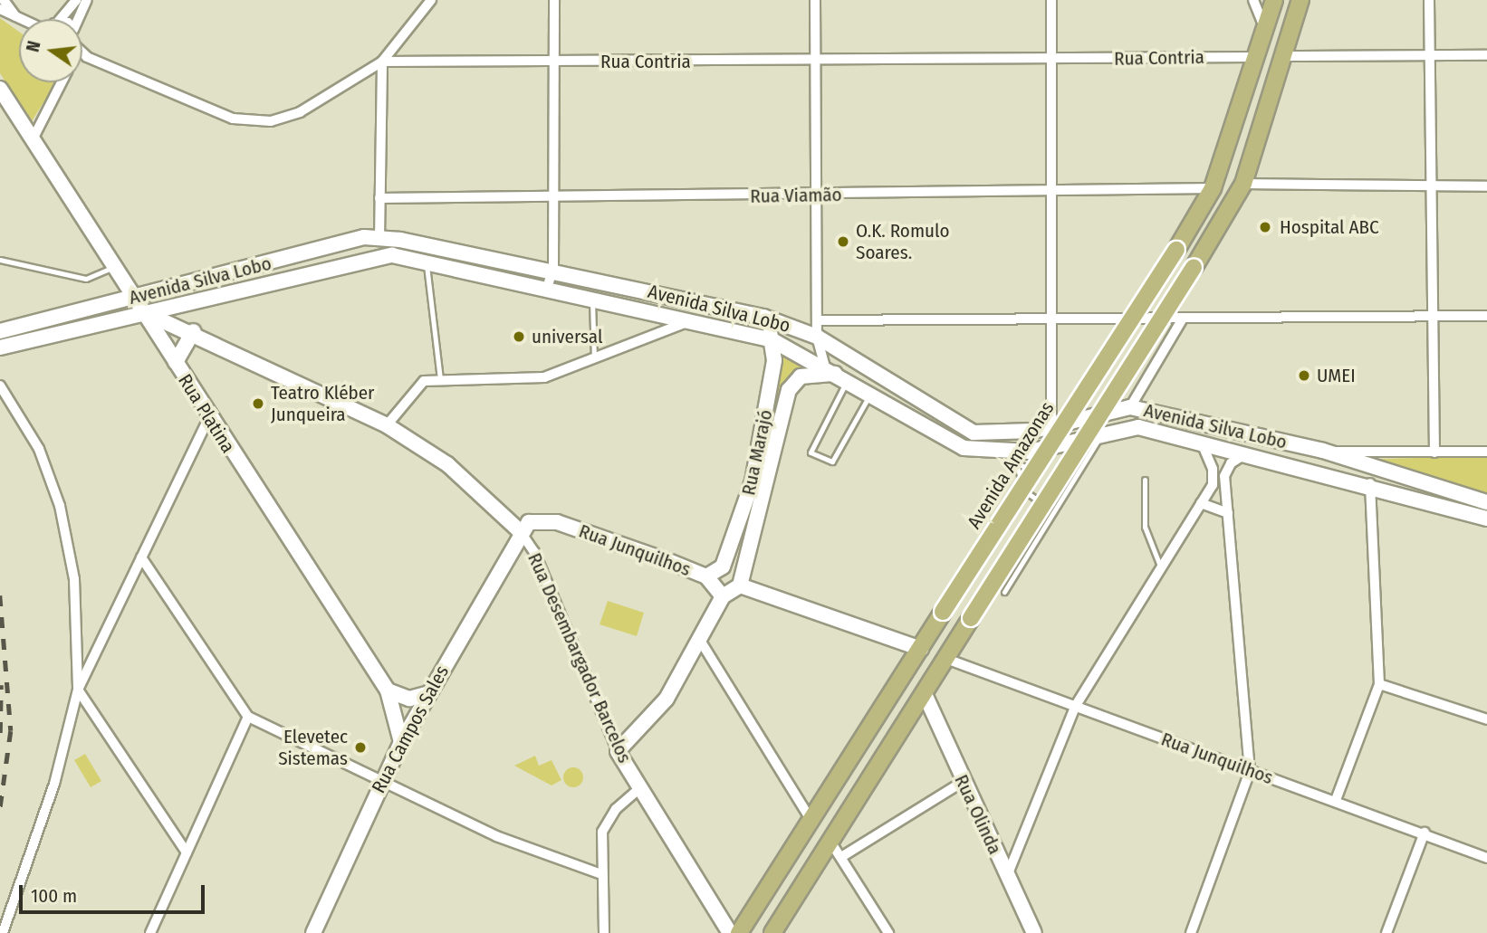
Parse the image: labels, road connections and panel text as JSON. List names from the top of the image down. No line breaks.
{"streets":{"main road":["Avenida Amazonas"],"street":["Rua Contria","Rua Viamão","Avenida Silva Lobo","Rua Platina","Rua Marajó","Rua Junquilhos","Rua Desembargador Barcelos","Rua Campos Sales","Rua Olinda"]},"crossings":[["Rua Contria","Avenida Amazonas"],["Rua Viamão","Avenida Amazonas"],["Avenida Silva Lobo","Rua Platina"],["Avenida Silva Lobo","Rua Marajó"],["Avenida Silva Lobo","Rua Desembargador Barcelos"],["Rua Platina","Rua Desembargador Barcelos"],["Rua Platina","Rua Campos Sales"],["Rua Marajó","Rua Junquilhos"],["Rua Junquilhos","Rua Desembargador Barcelos"],["Rua Junquilhos","Rua Campos Sales"],["Rua Desembargador Barcelos","Rua Campos Sales"]],"places":["Hospital ABC","O.K. Romulo Soares.","universal","UMEI","Teatro Kléber Junqueira","Elevetec Sistemas"],"scale_bar":"100 m","north":"left"}
